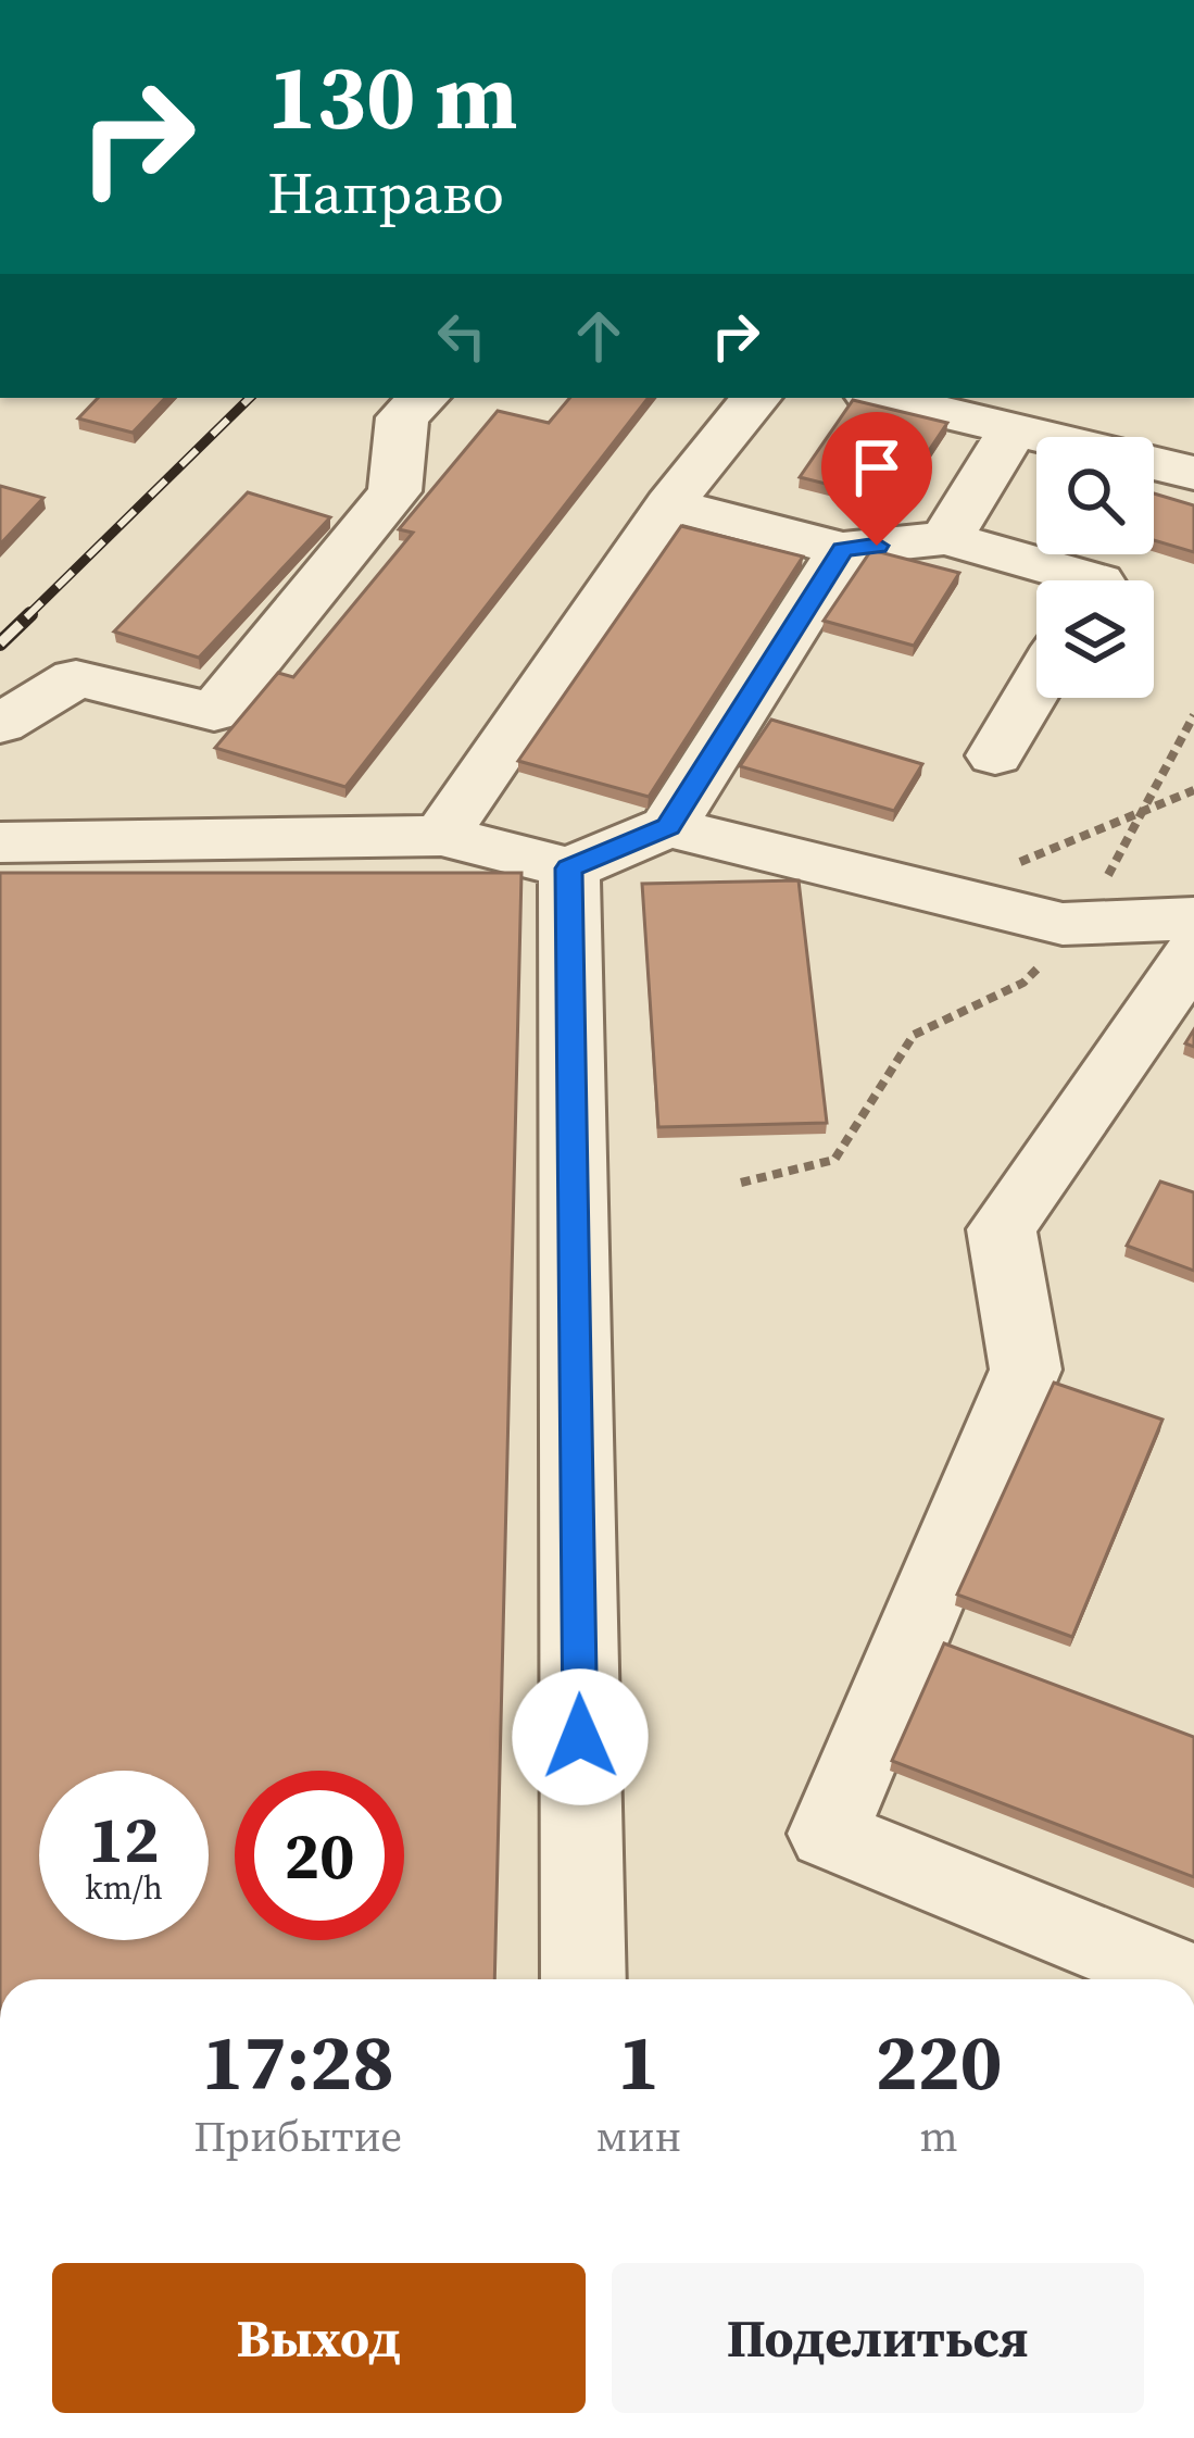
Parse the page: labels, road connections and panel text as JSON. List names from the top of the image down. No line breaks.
{"page":{"turn":["130 m","Направо"],"speed":"12 km/h","limit":"20","eta":["17:28","Прибытие","1","мин","220","m"],"buttons":["Выход","Поделиться"]}}
